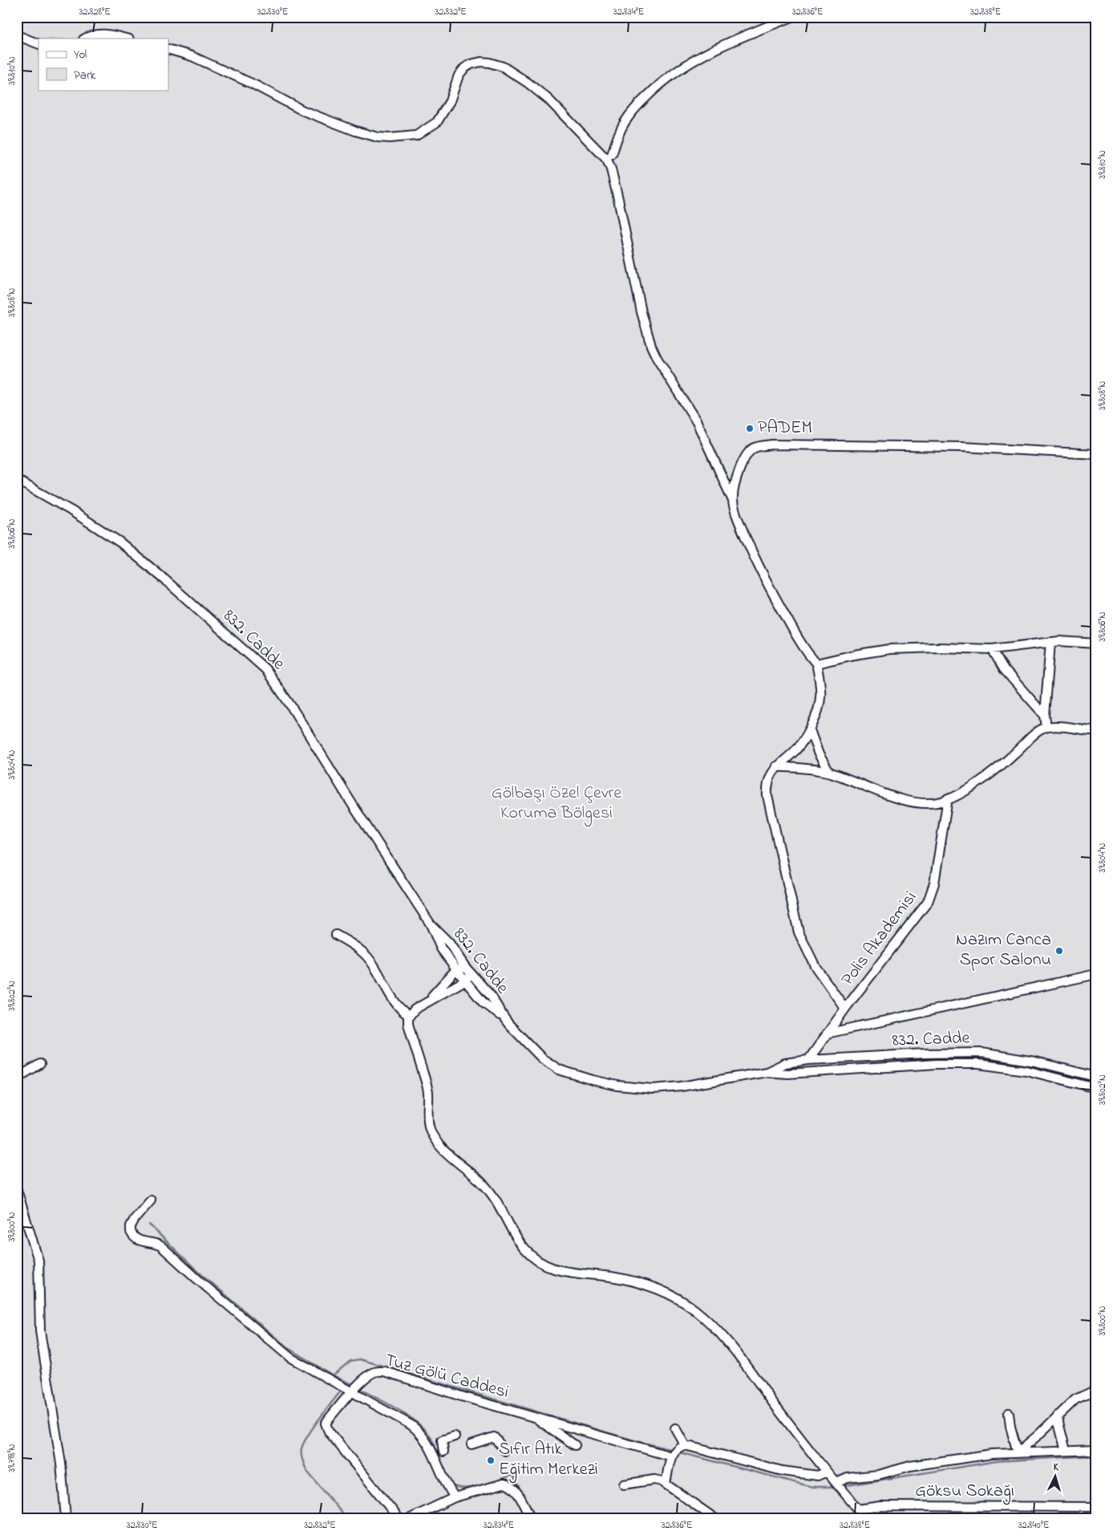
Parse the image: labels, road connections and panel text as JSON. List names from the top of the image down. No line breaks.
{"streets":{"street":["832. Cadde","Polis Akademisi","Tuz Gölü Caddesi","Göksu Sokağı"]},"crossings":[["832. Cadde","Polis Akademisi"]],"parks":["Gölbaşı Özel Çevre Koruma Bölgesi"],"places":["PADEM","Nazım Canca Spor Salonu","Sıfır Atık Eğitim Merkezi"],"legend":["Yol","Park"],"north":"top","coordinates":["32.828°E","32.830°E","32.832°E","32.834°E","32.836°E","32.838°E","39.810°N","39.808°N","39.806°N","39.804°N","39.802°N","39.800°N","39.798°N","32.840°E"]}
